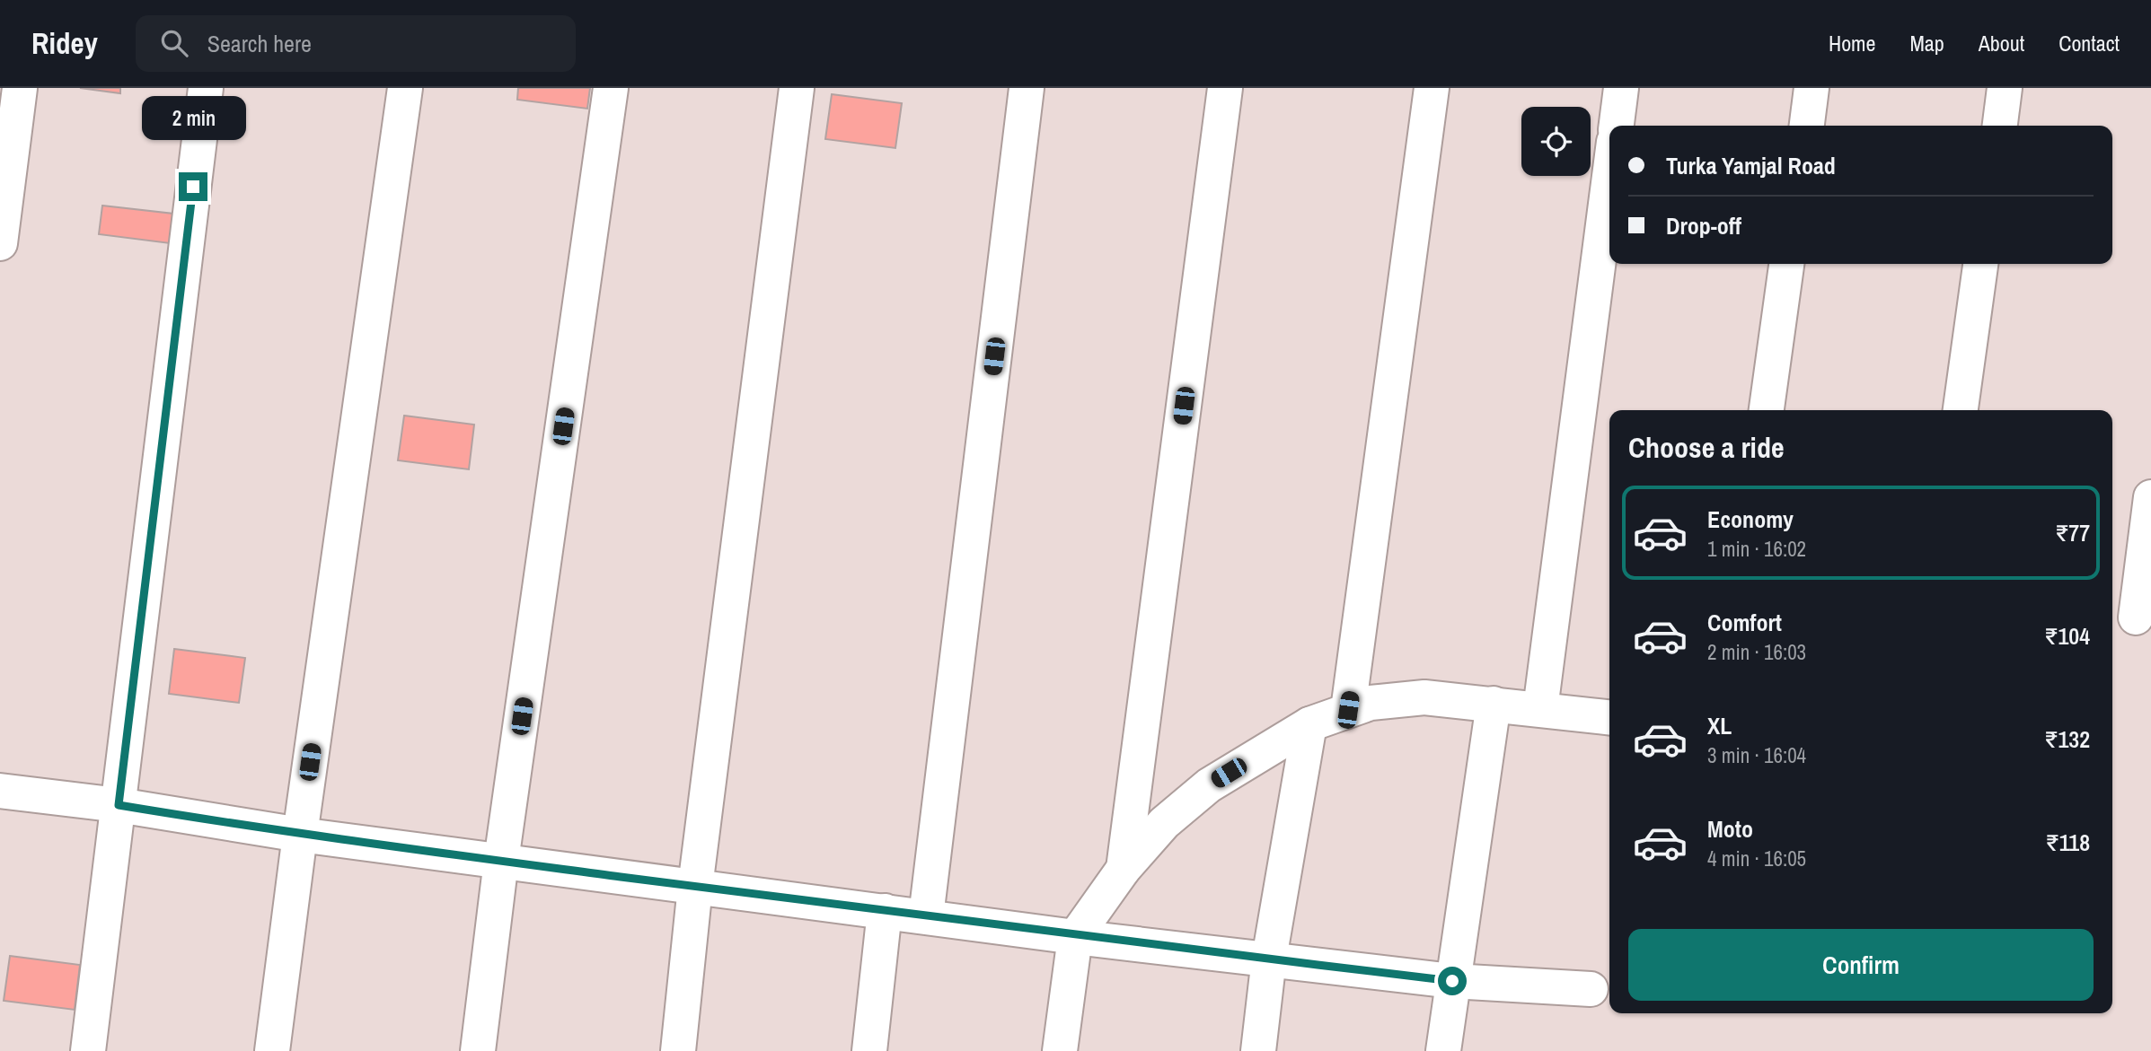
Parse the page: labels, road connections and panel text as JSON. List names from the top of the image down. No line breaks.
{"page":{"header":"Ridey","search":"Search here","nav":["Home","Map","About","Contact"],"bubble":"2 min","banner":["Turka Yamjal Road","Drop-off"],"heading":"Choose a ride","list":[{"name":"Economy","note":"1 min · 16:02","value":"₹77"},{"name":"Comfort","note":"2 min · 16:03","value":"₹104"},{"name":"XL","note":"3 min · 16:04","value":"₹132"},{"name":"Moto","note":"4 min · 16:05","value":"₹118"}],"buttons":"Confirm"}}
